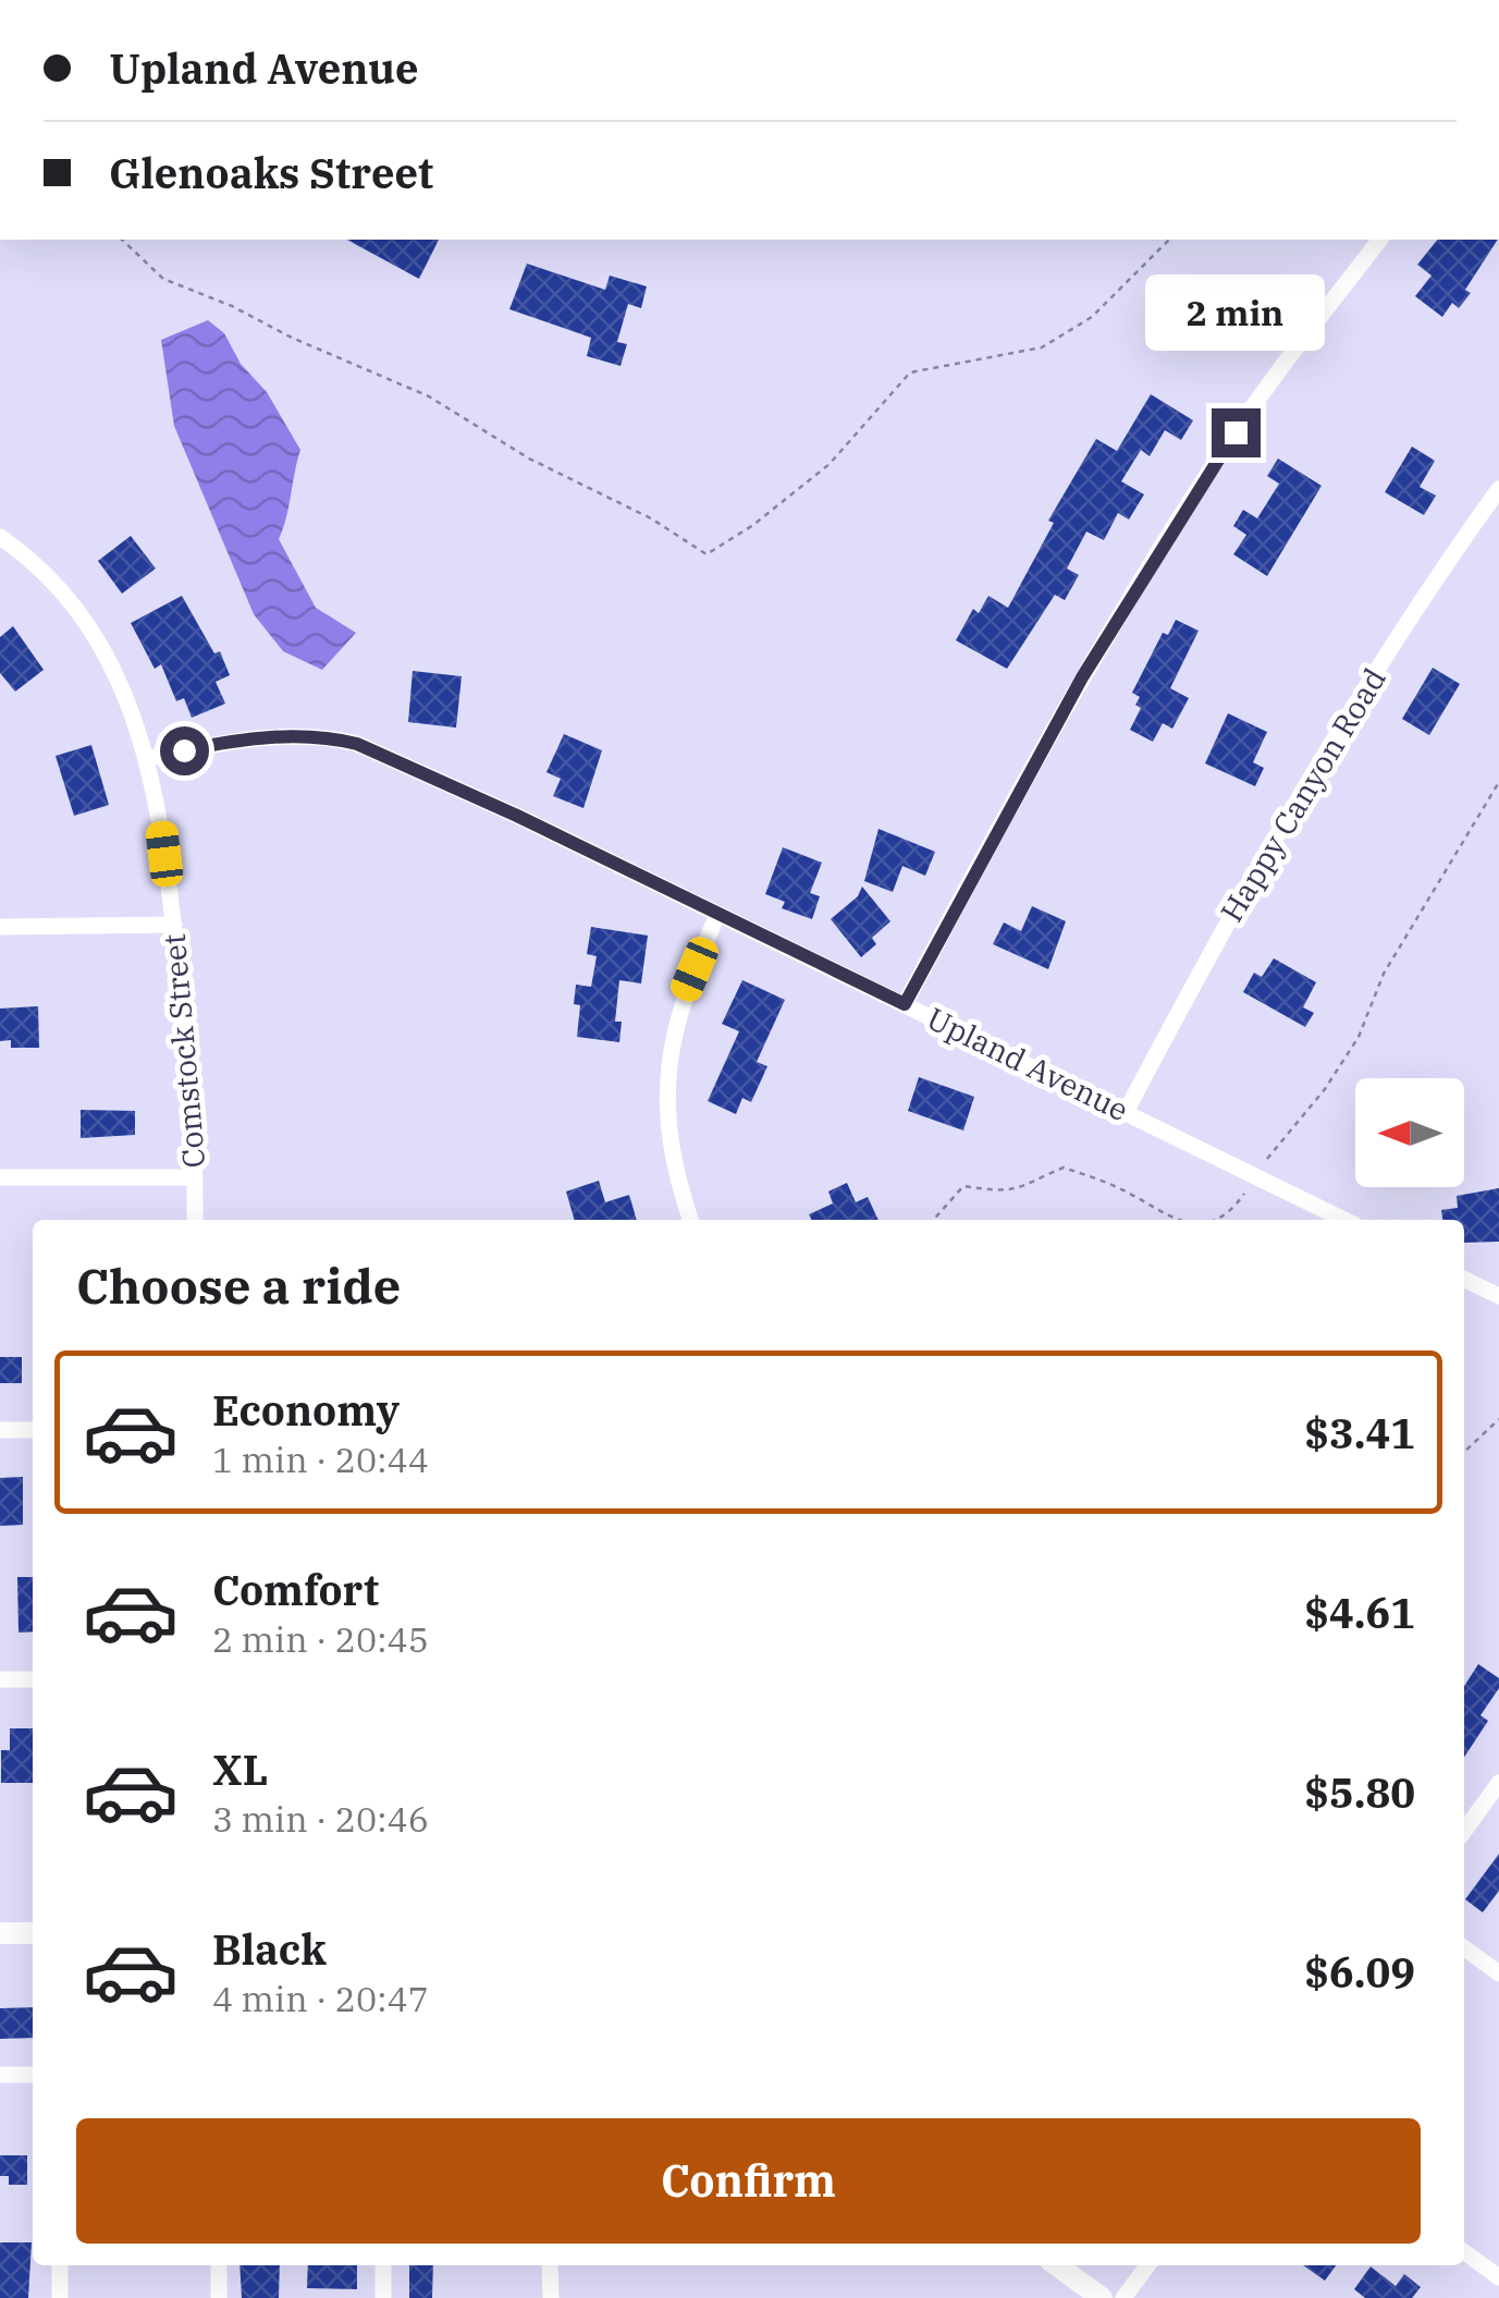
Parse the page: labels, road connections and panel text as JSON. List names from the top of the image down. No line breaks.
{"streets":{"street":["Happy Canyon Road","Comstock Street","Upland Avenue"]},"crossings":[["Happy Canyon Road","Upland Avenue"],["Comstock Street","Upland Avenue"]],"north":"left","page":{"banner":["Upland Avenue","Glenoaks Street"],"bubble":"2 min","heading":"Choose a ride","list":[{"name":"Economy","note":"1 min · 20:44","value":"$3.41"},{"name":"Comfort","note":"2 min · 20:45","value":"$4.61"},{"name":"XL","note":"3 min · 20:46","value":"$5.80"},{"name":"Black","note":"4 min · 20:47","value":"$6.09"}],"buttons":"Confirm"}}
